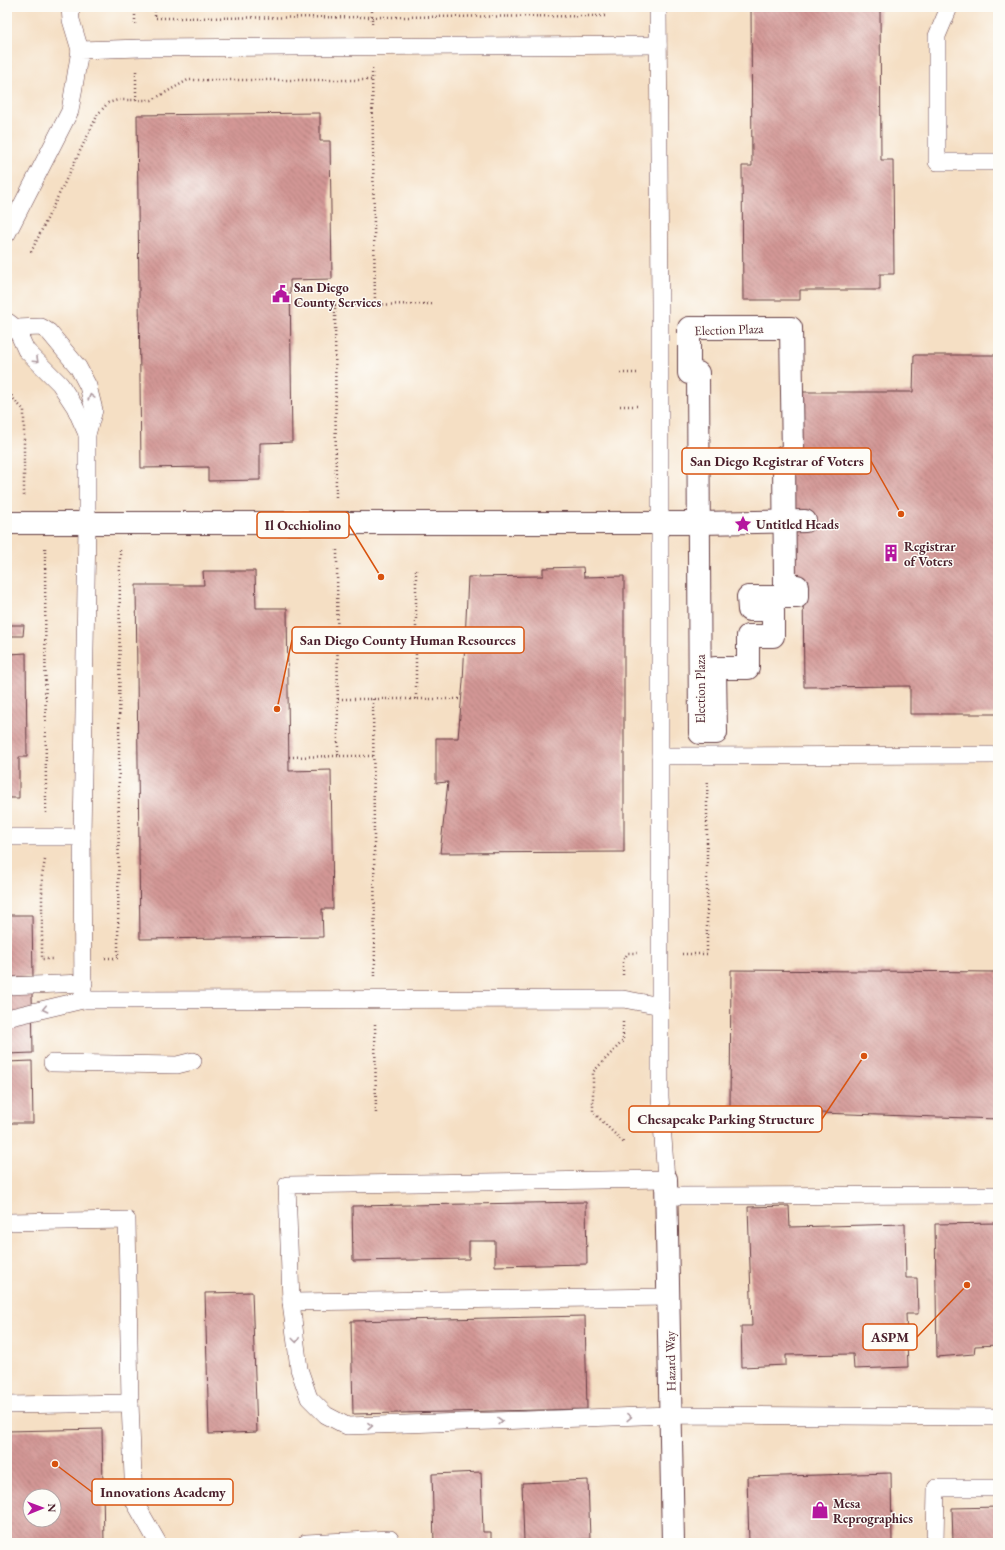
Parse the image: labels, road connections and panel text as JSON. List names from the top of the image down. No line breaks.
{"streets":{"street":["Election Plaza","Hazard Way"]},"places":{"public building":["San Diego County Services"],"other":["San Diego Registrar of Voters","Il Occhiolino","San Diego County Human Resources","Chesapeake Parking Structure","ASPM","Innovations Academy"],"place":["Untitled Heads"],"building":["Registrar of Voters"],"shop":["Mesa Reprographics"]},"north":"right"}
